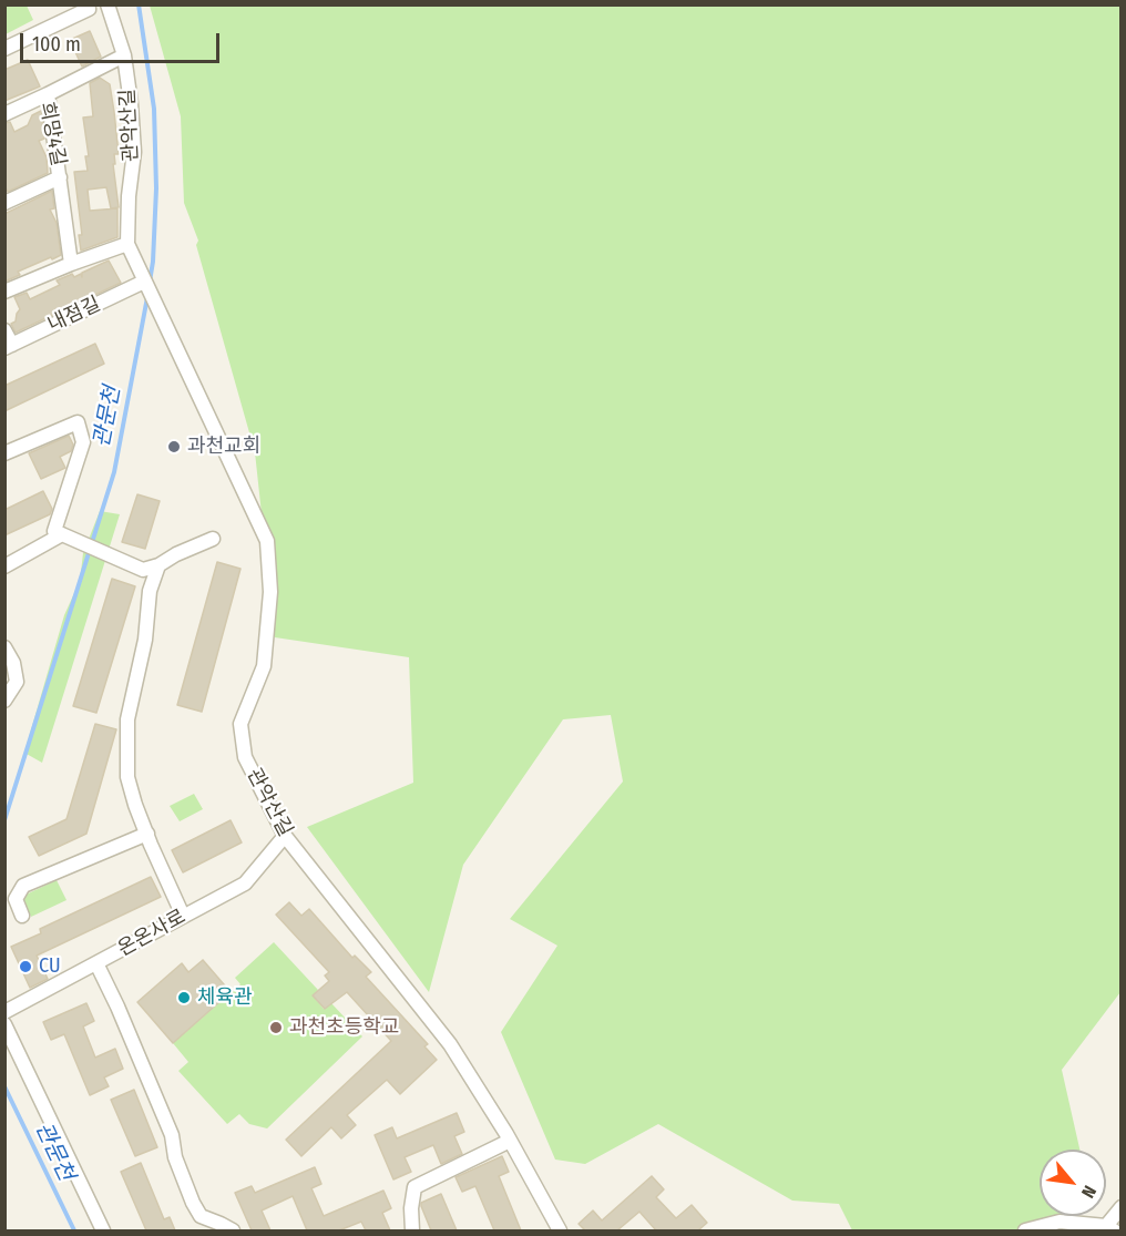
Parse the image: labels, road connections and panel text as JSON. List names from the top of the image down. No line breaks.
{"streets":{"street":["관악산길","희망4길","내점길","온온사로"]},"crossings":[["관악산길","내점길"],["관악산길","온온사로"]],"water":["관문천"],"places":["과천교회","CU","체육관","과천초등학교"],"scale_bar":"100 m","north":"bottom right"}
